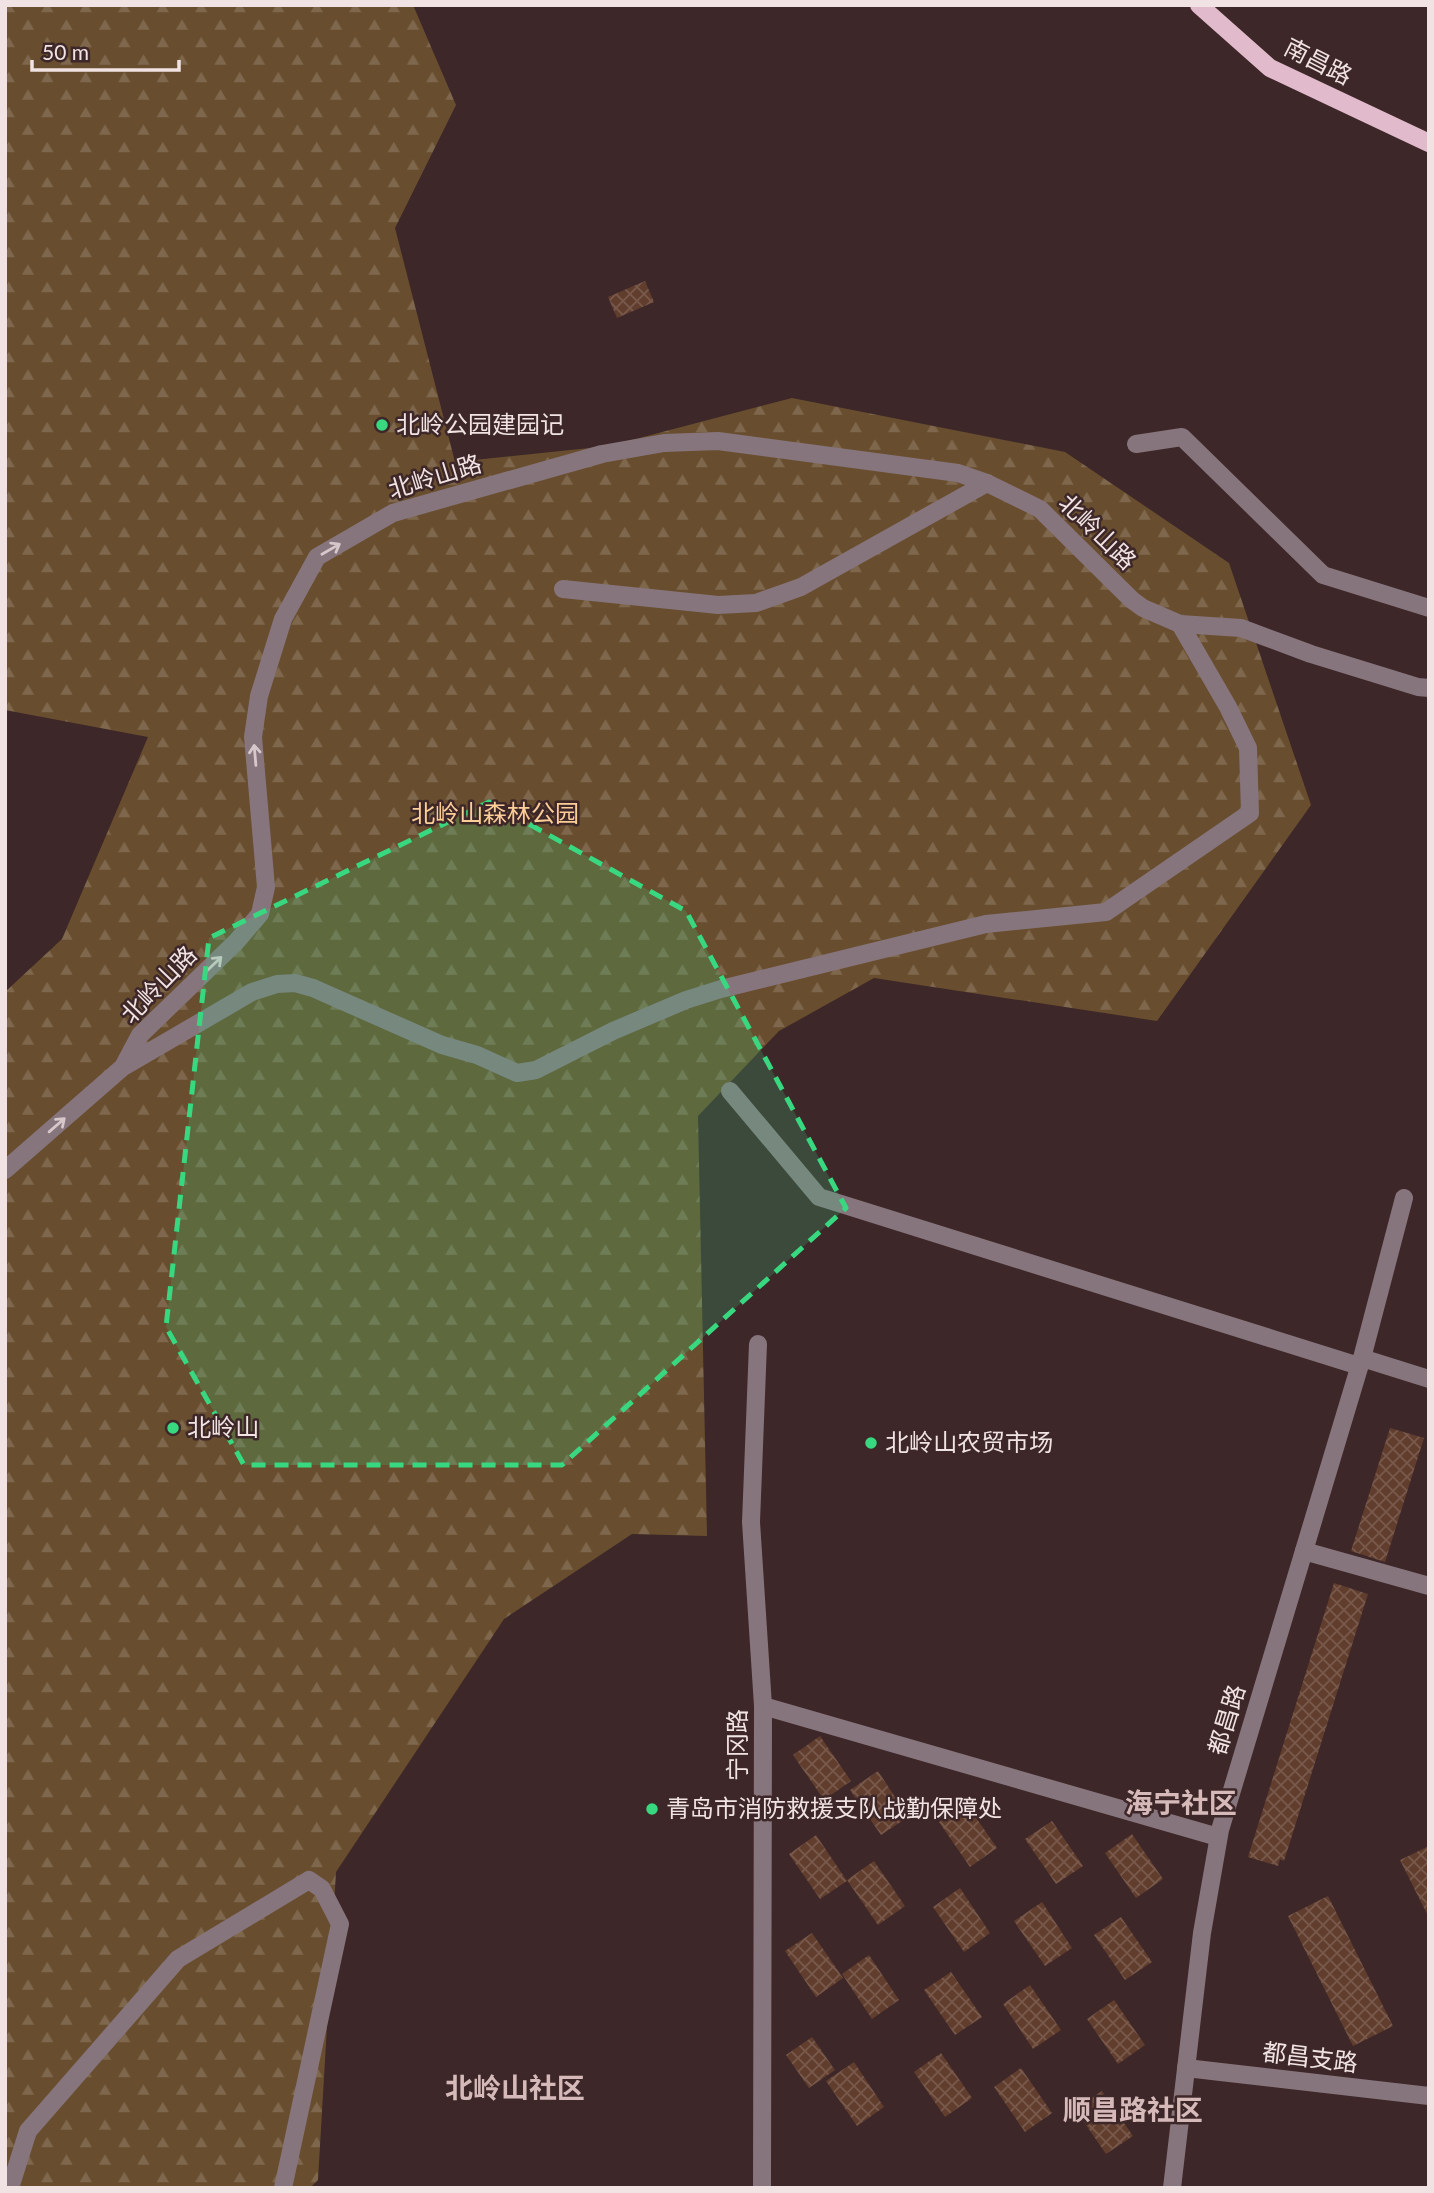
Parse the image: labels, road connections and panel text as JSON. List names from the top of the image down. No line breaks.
{"streets":{"main road":["南昌路"],"street":["北岭山路","都昌路","宁冈路","都昌支路"]},"crossings":[["都昌路","都昌支路"]],"one_way":["北岭山路"],"districts":["海宁社区","北岭山社区","顺昌路社区"],"parks":["北岭山森林公园"],"places":["北岭公园建园记","北岭山","北岭山农贸市场","青岛市消防救援支队战勤保障处"],"scale_bar":"50 m"}
